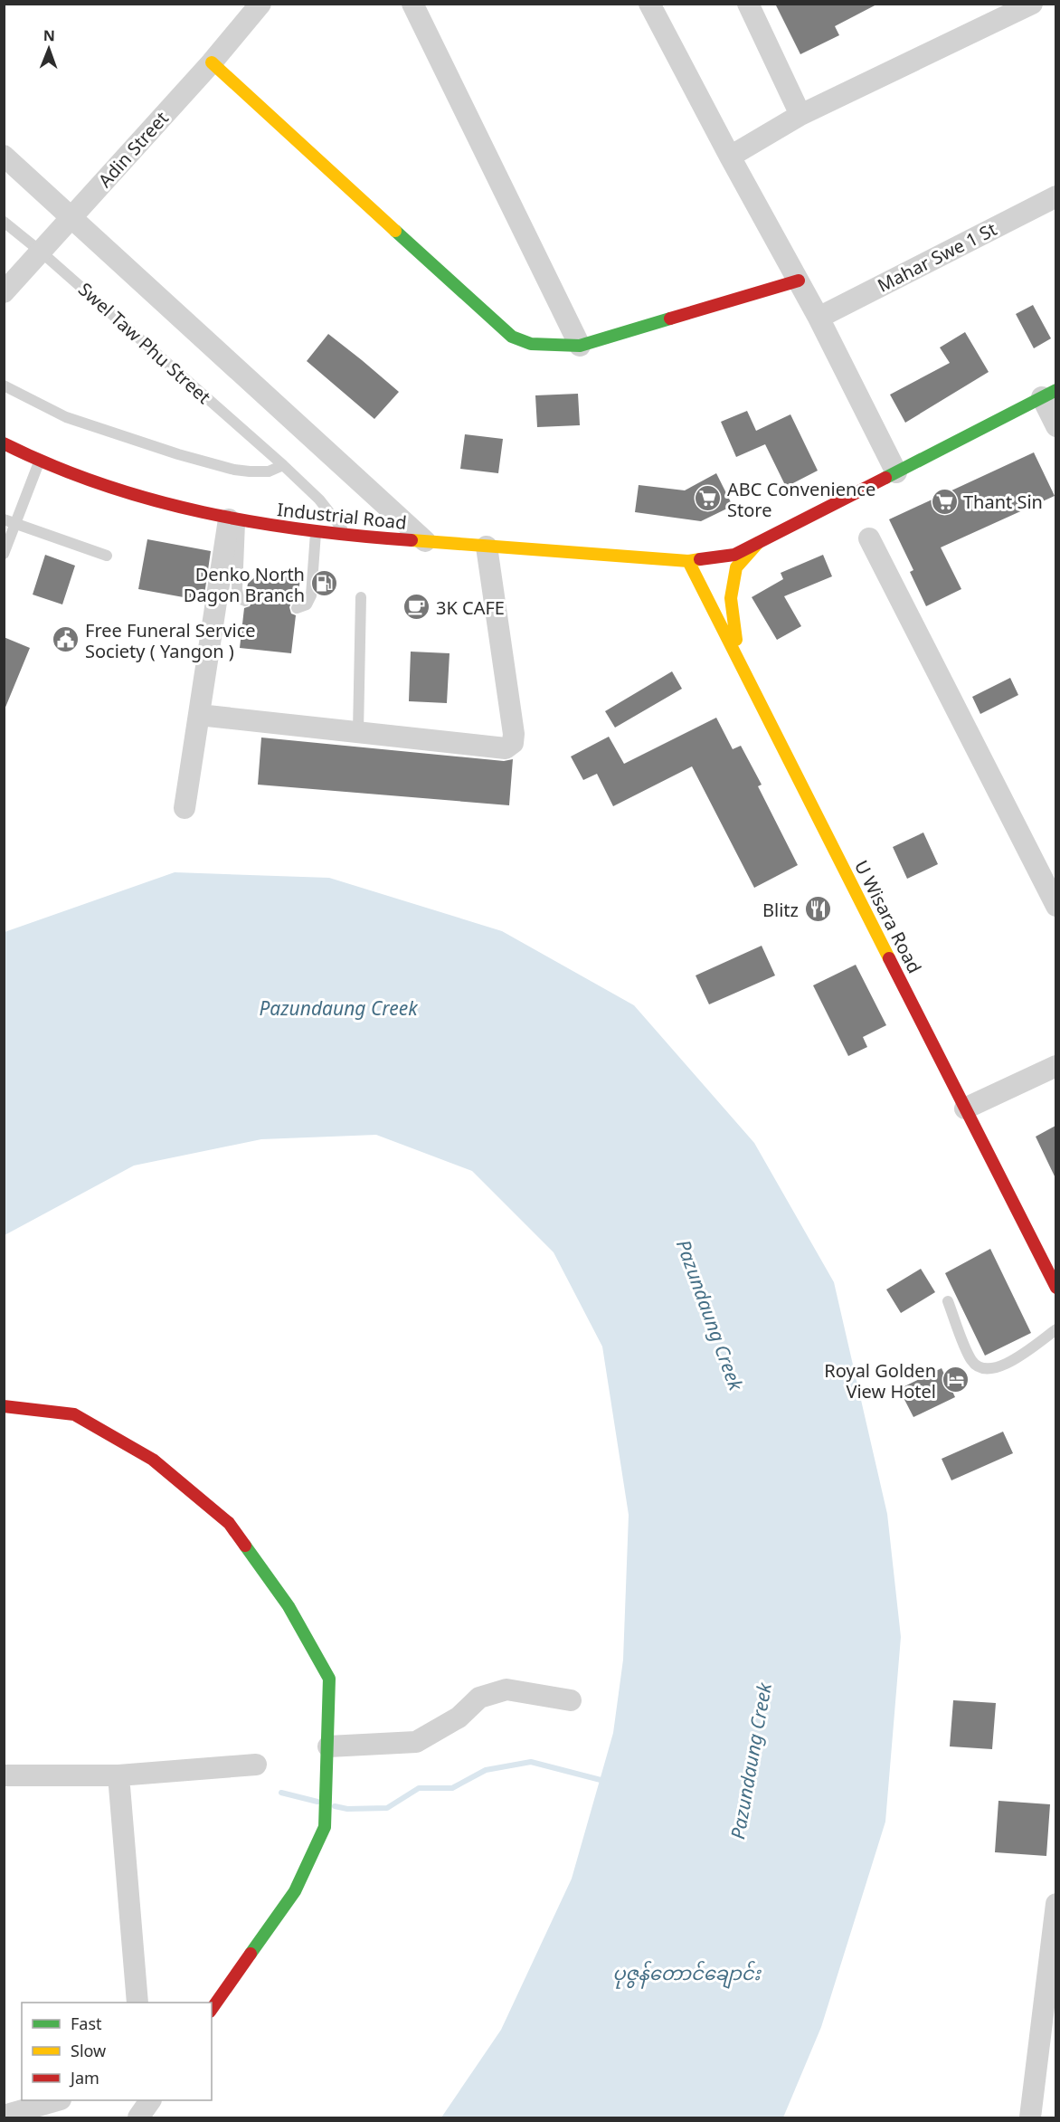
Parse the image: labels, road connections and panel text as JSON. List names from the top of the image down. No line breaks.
{"streets":{"main road":["Industrial Road","U Wisara Road"],"street":["Adin Street","Mahar Swe 1 St"],"lane":["Swel Taw Phu Street"]},"crossings":[["Adin Street","Swel Taw Phu Street"],["Swel Taw Phu Street","Industrial Road"],["Industrial Road","U Wisara Road"]],"water":["Pazundaung Creek","ပုဇွန်တောင်ချောင်း"],"places":{"supermarket":["ABC Convenience Store","Thant Sin"],"fuel station":["Denko North Dagon Branch"],"cafe":["3K CAFE"],"public building":["Free Funeral Service Society ( Yangon )"],"restaurant":["Blitz"],"hotel":["Royal Golden View Hotel"]},"legend":["Fast","Slow","Jam"],"north":"top"}
